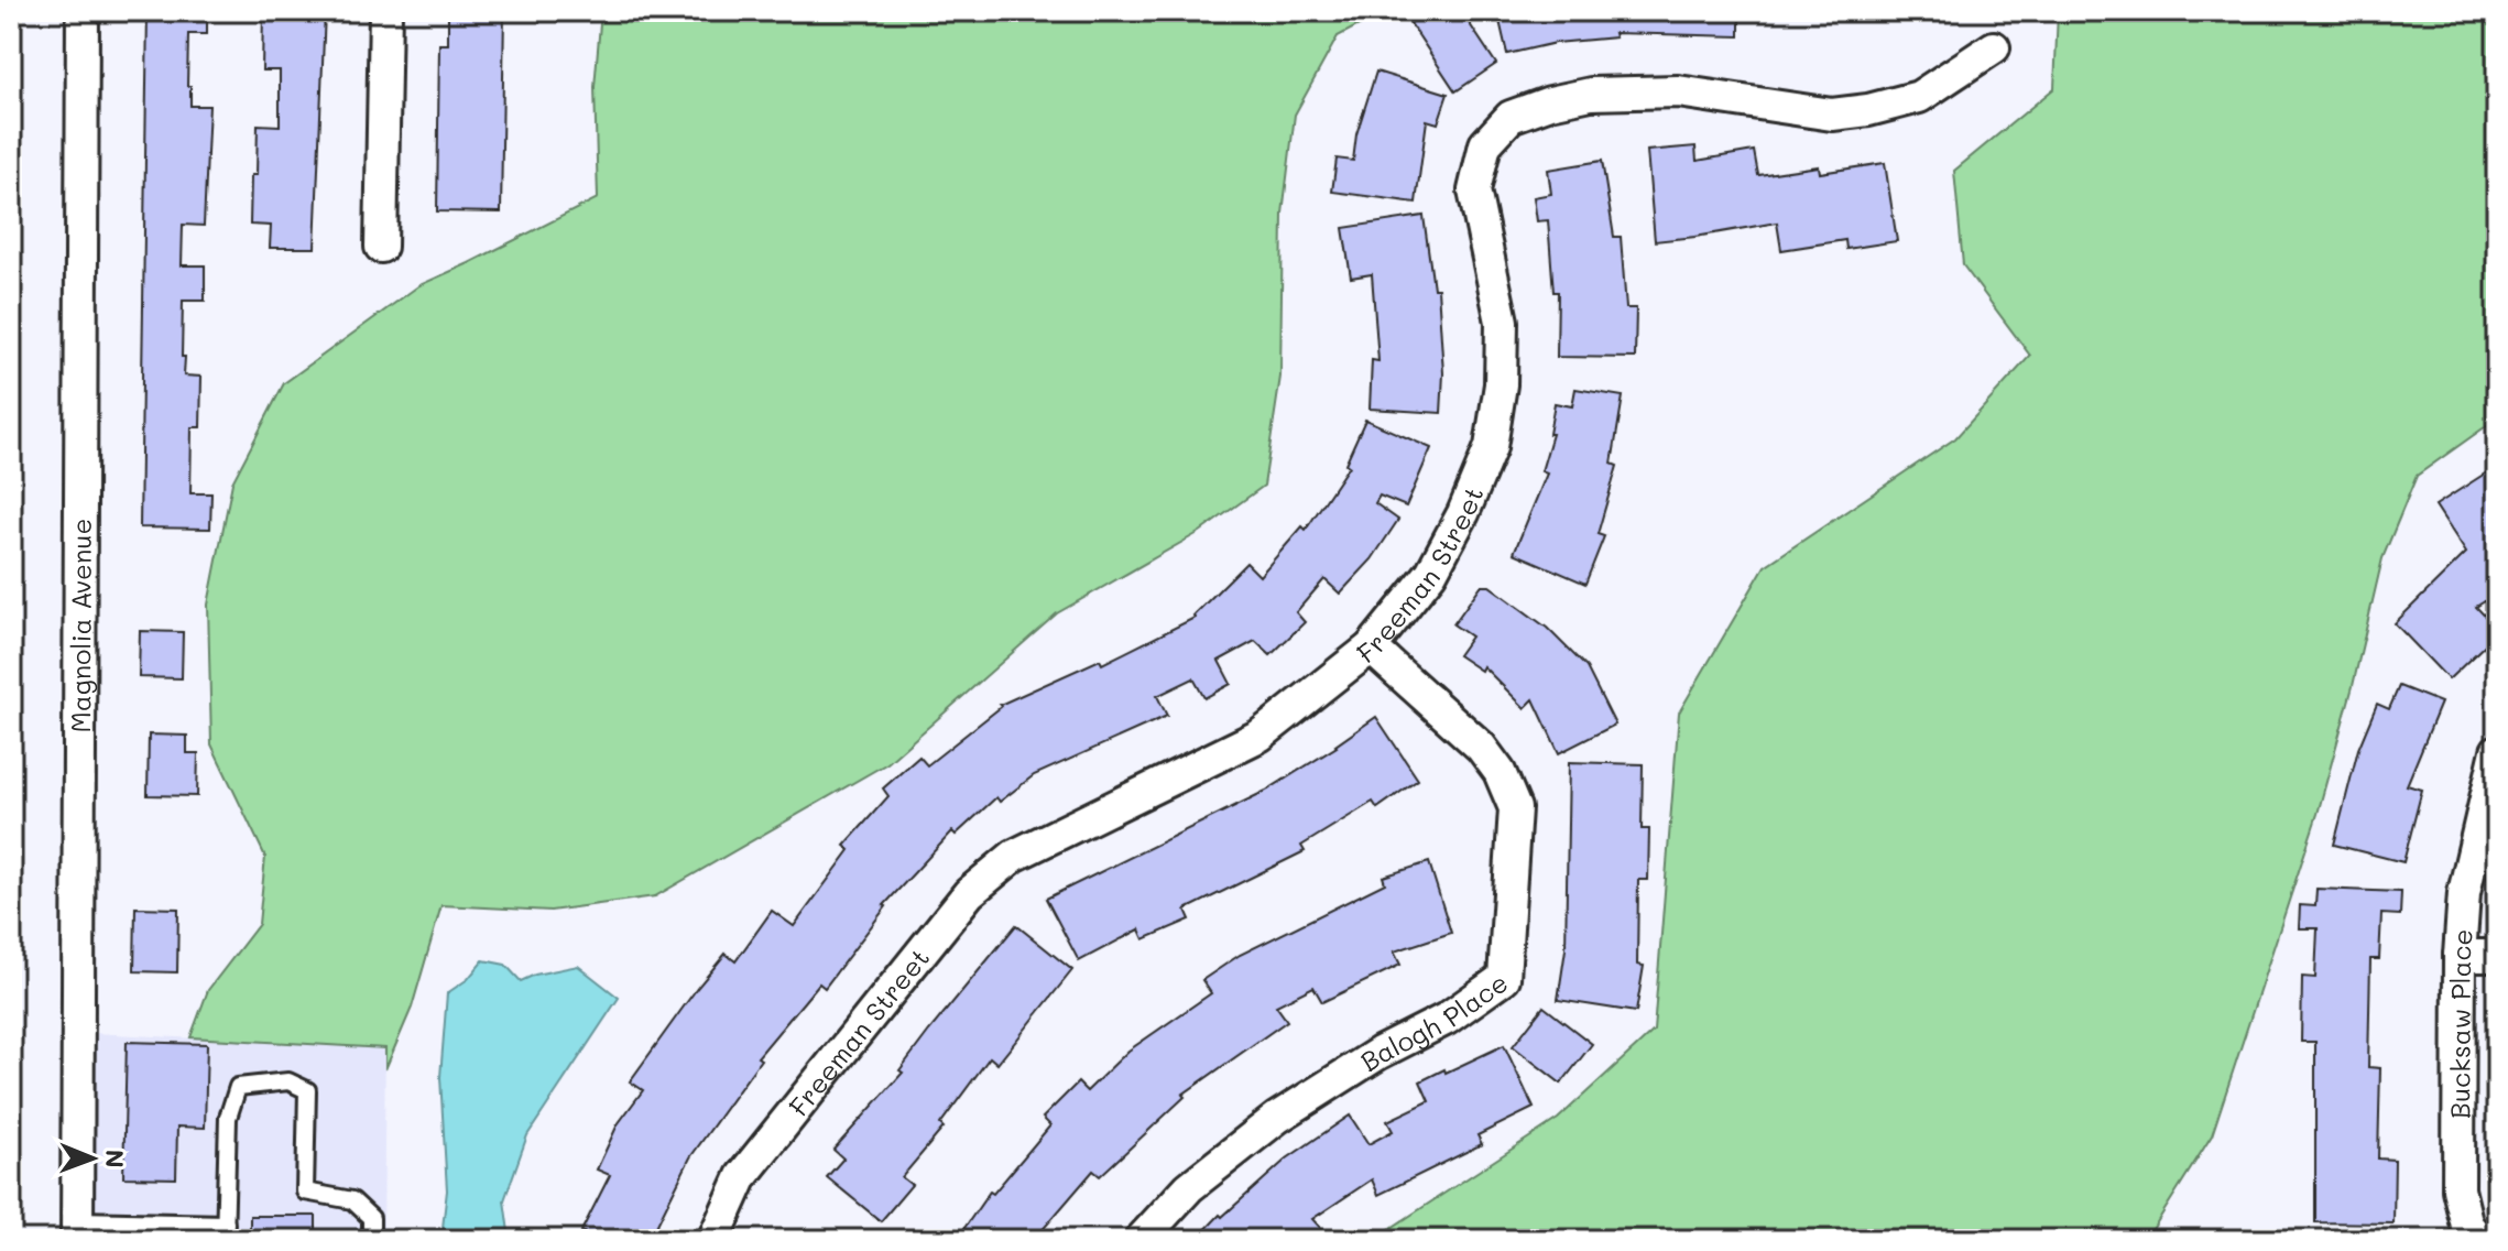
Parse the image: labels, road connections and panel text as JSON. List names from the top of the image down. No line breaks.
{"streets":{"street":["Freeman Street","Magnolia Avenue","Balogh Place","Bucksaw Place"]},"crossings":[["Freeman Street","Balogh Place"]],"north":"right"}
